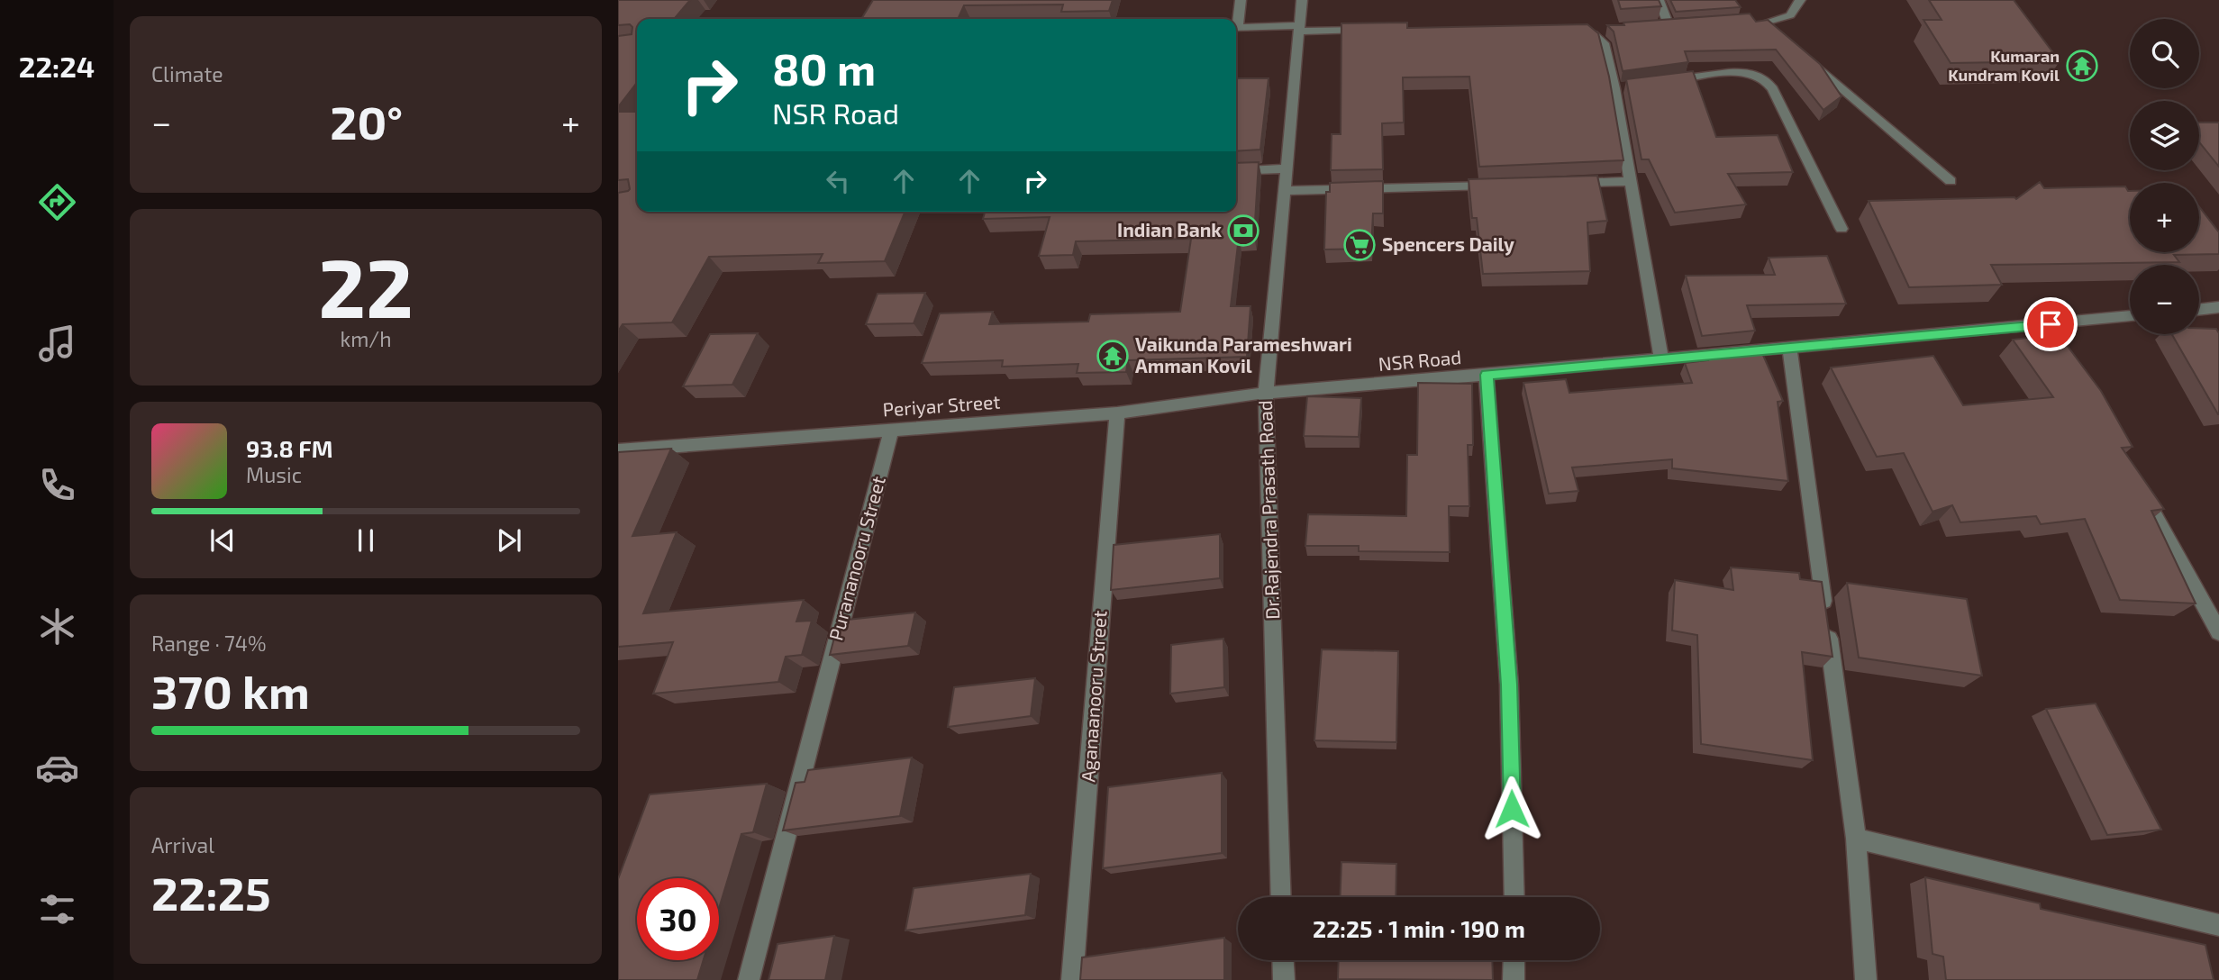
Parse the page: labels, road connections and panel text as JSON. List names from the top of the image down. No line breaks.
{"streets":{"street":["NSR Road","Periyar Street","Dr.Rajendra Prasath Road","Purananooru Street","Aganaanooru Street"]},"crossings":[["NSR Road","Periyar Street"],["NSR Road","Dr.Rajendra Prasath Road"],["Periyar Street","Dr.Rajendra Prasath Road"],["Periyar Street","Purananooru Street"],["Periyar Street","Aganaanooru Street"]],"places":{"temple":["Kumaran Kundram Kovil","Vaikunda Parameshwari Amman Kovil"],"bank":["Indian Bank"],"supermarket":["Spencers Daily"]},"page":{"tabs":"22:24","tile":["Climate",["22","km/h"],["Range · 74%","370 km"],["Arrival","22:25"]],"map_buttons":["+","−"],"turn":["80 m","NSR Road"],"heat":["−","20°","+"],"song":["93.8 FM","Music"],"limit":"30","trip":"22:25 · 1 min · 190 m"}}
